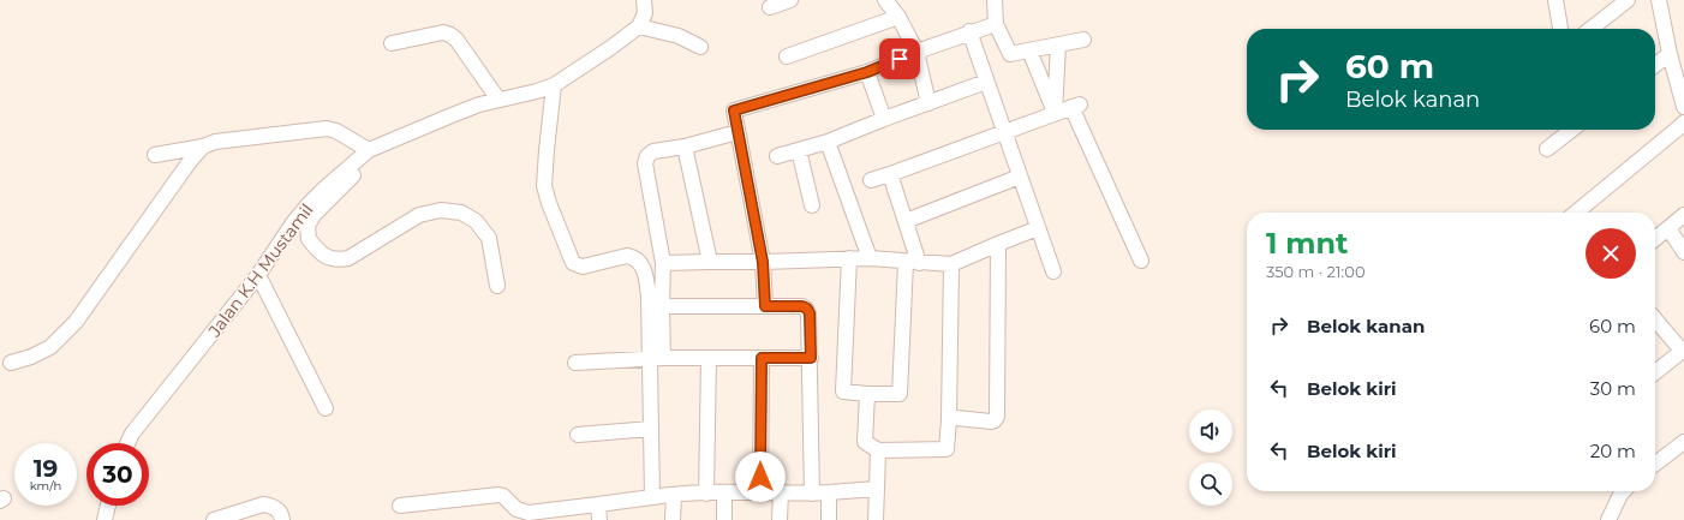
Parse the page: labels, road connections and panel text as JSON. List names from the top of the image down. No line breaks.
{"streets":{"street":["Jalan K.H Mustamil"]},"page":{"turn":["60 m","Belok kanan"],"heading":["1 mnt","350 m · 21:00"],"list":[{"name":"Belok kanan","value":"60 m"},{"name":"Belok kiri","value":"30 m"},{"name":"Belok kiri","value":"20 m"}],"speed":"19 km/h","limit":"30"}}
